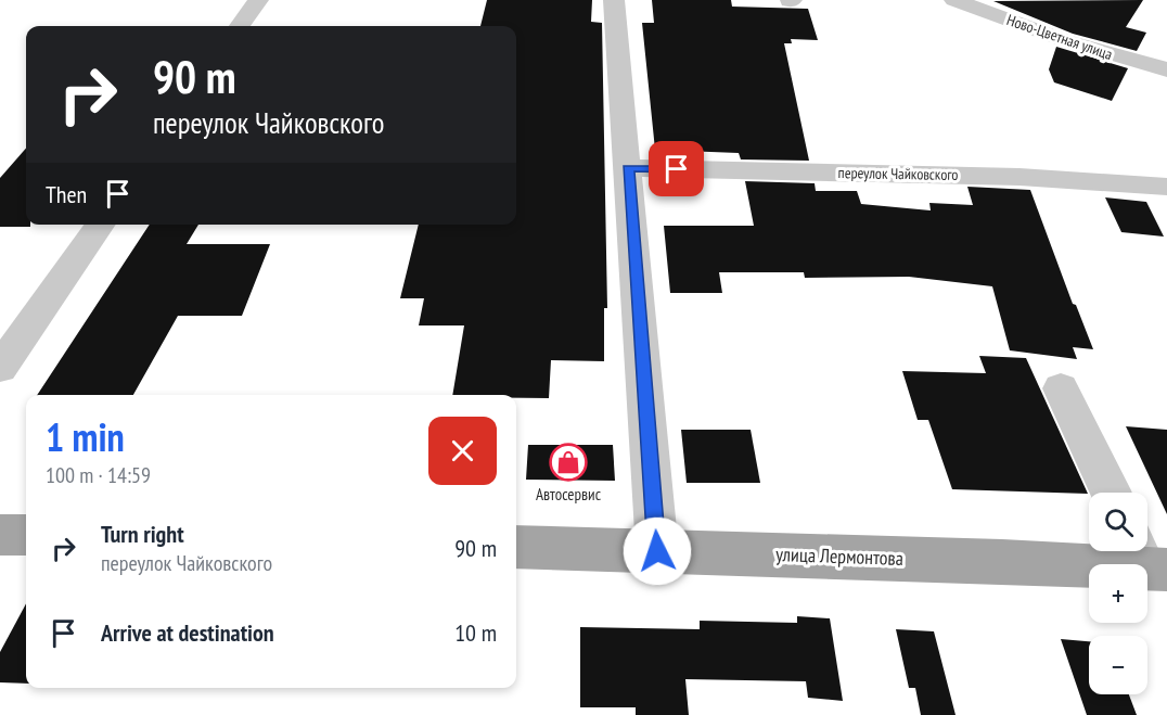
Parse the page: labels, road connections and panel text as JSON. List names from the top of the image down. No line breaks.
{"streets":{"main road":["улица Лермонтова"],"street":["Ново-Цветная улица","переулок Чайковского"]},"places":{"shop":["Автосервис"]},"page":{"turn":["90 m","переулок Чайковского"],"then":"Then","heading":["1 min","100 m · 14:59"],"map_buttons":["+","−"],"list":[{"name":"Turn right","note":"переулок Чайковского","value":"90 m"},{"name":"Arrive at destination","value":"10 m"}]}}
